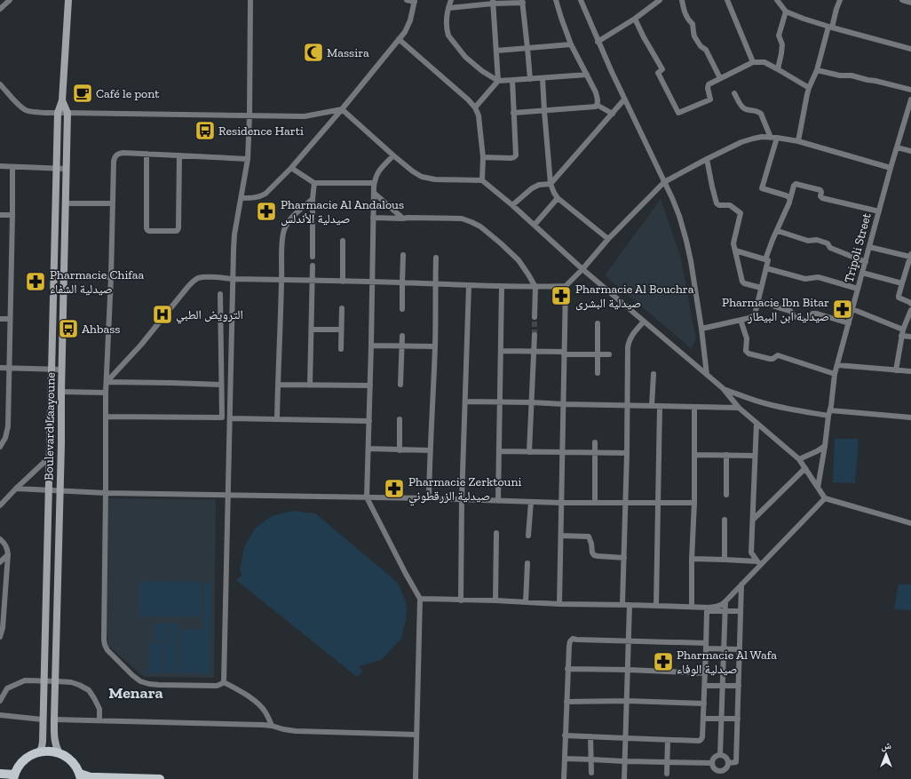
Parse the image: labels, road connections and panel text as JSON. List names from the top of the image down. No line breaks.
{"streets":{"street":["Tripoli Street","Boulevard Laayoune"]},"districts":["Menara"],"places":{"mosque":["Massira"],"cafe":["Café le pont"],"bus stop":["Residence Harti","Ahbass"],"pharmacy":["Pharmacie Al Andalous صيدلية الأندلس","Pharmacie Chifaa صيدلية الشفاء","Pharmacie Al Bouchra صيدلية البشرى","Pharmacie Ibn Bitar صيدلية ابن البيطار","Pharmacie Zerktouni صيدلية الزرقطوني","Pharmacie Al Wafa صيدلية الوفاء"],"hospital":["الترويض الطبي"]},"north":"top"}
